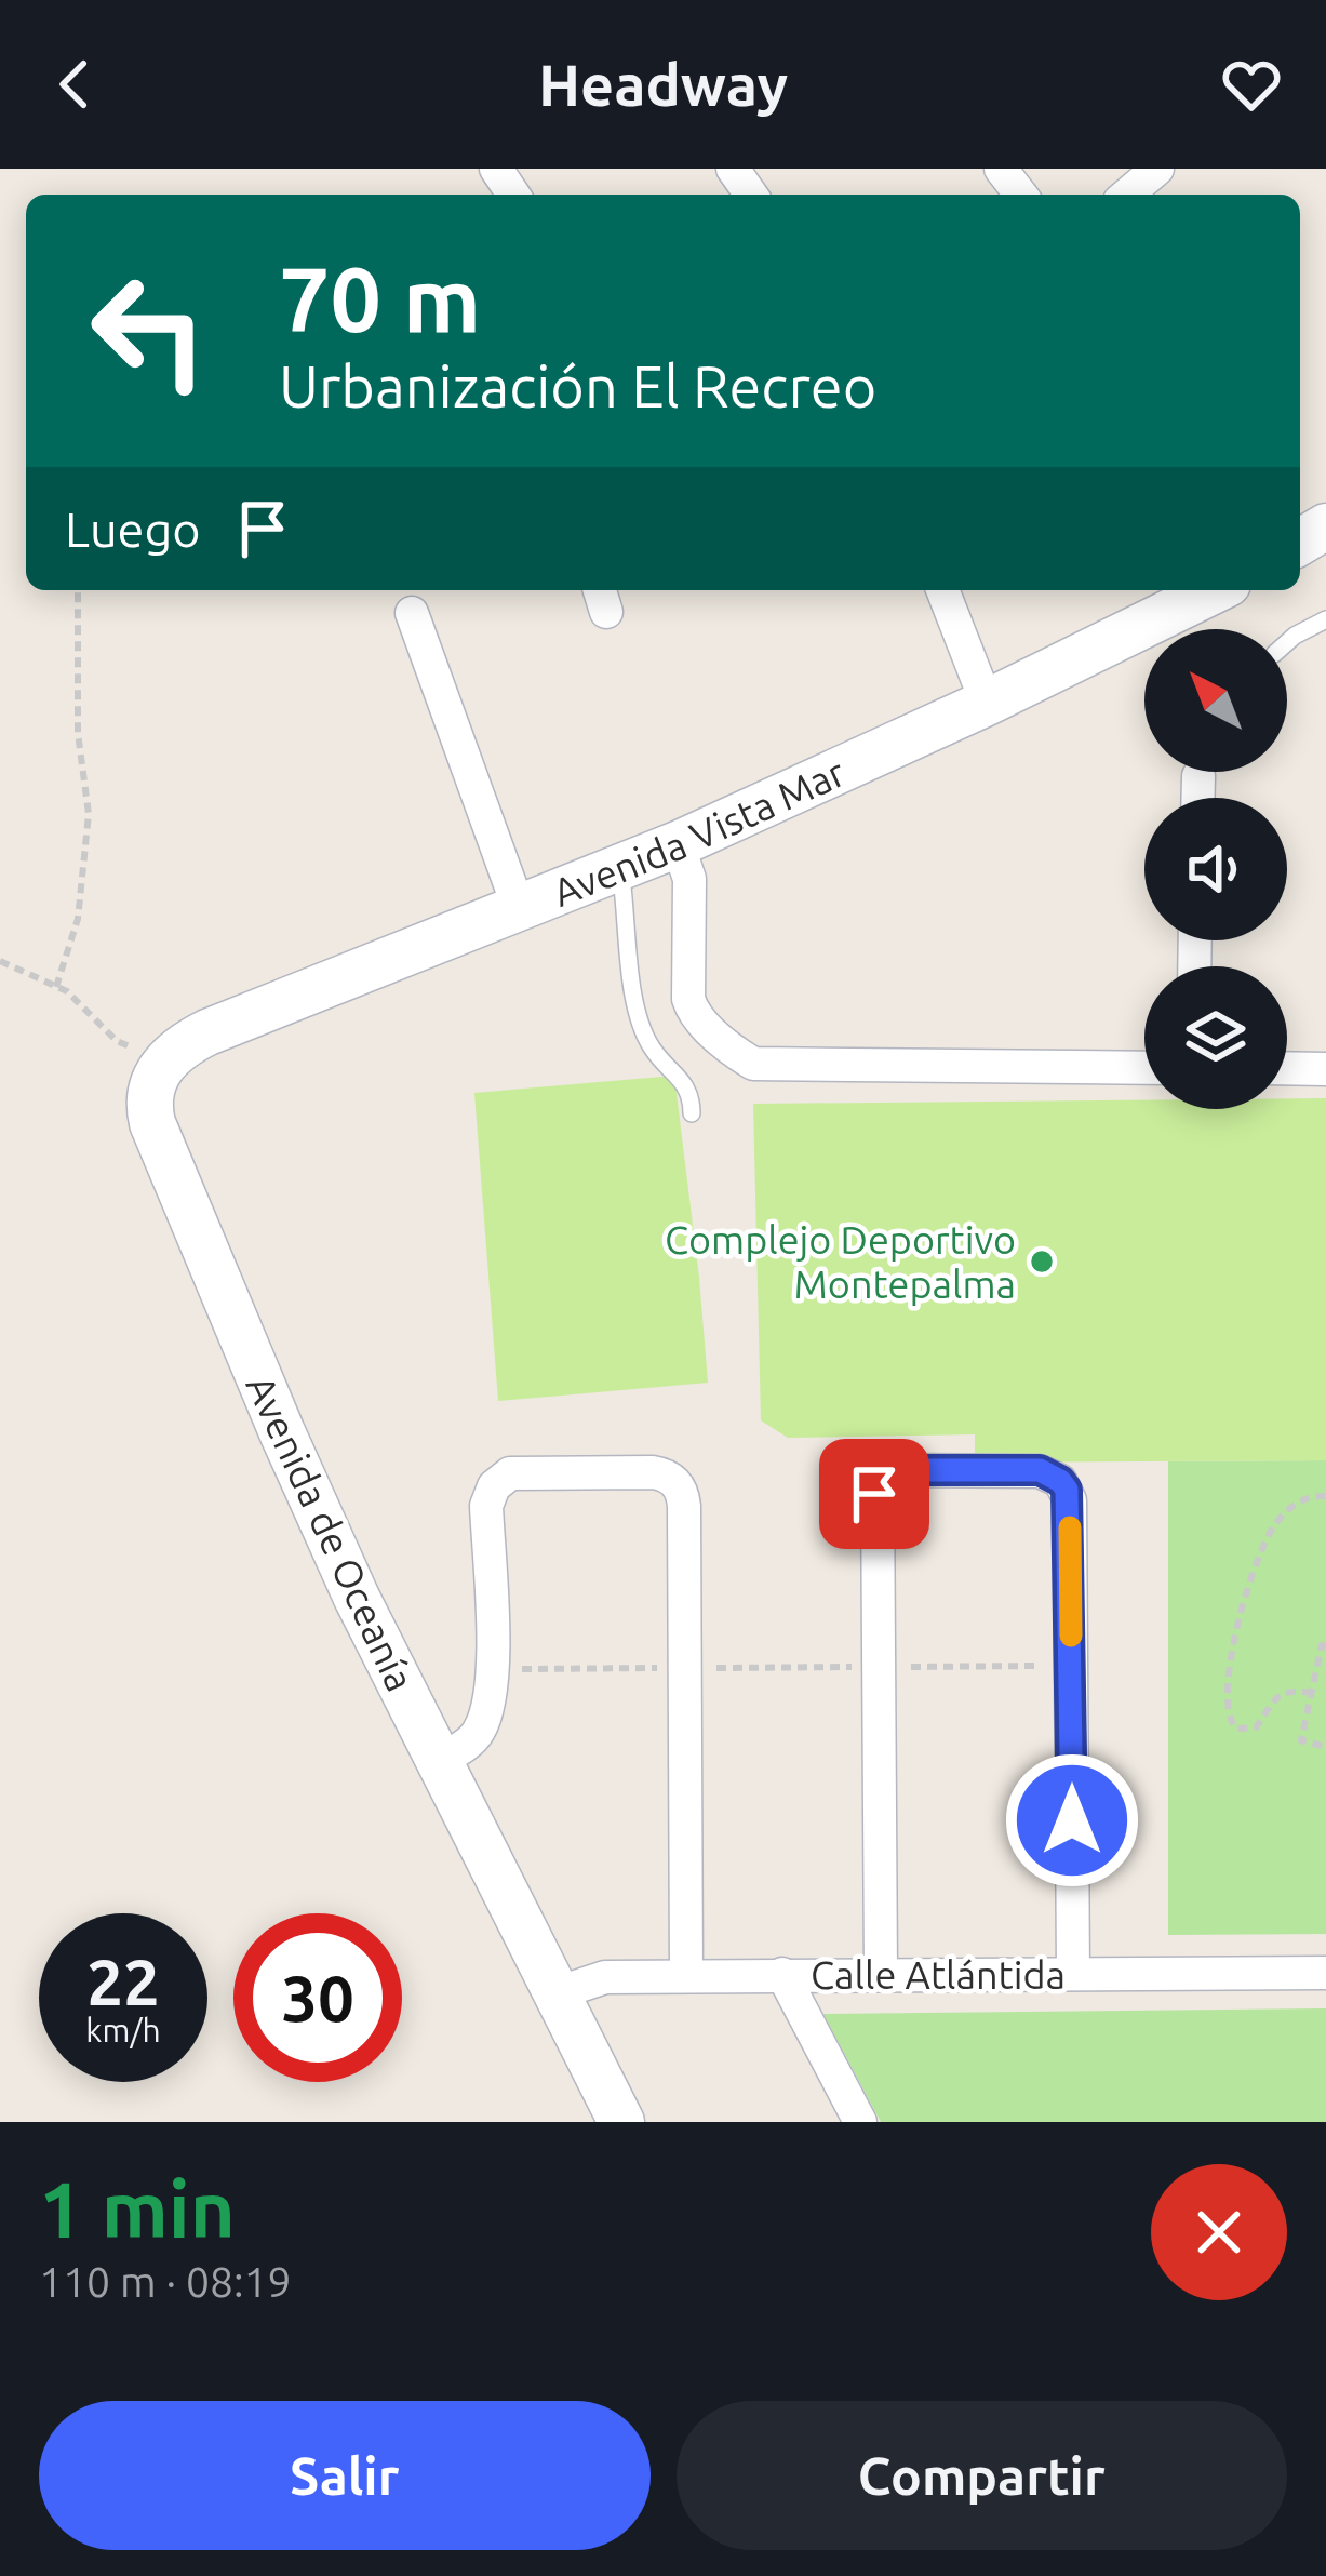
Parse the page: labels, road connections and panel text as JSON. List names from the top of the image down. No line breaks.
{"streets":{"street":["Avenida Vista Mar","Avenida de Oceanía","Calle Atlántida"]},"crossings":[["Avenida Vista Mar","Avenida de Oceanía"],["Avenida de Oceanía","Calle Atlántida"]],"places":["Complejo Deportivo Montepalma"],"north":"top left","page":{"header":"Headway","turn":["70 m","Urbanización El Recreo"],"then":"Luego","speed":"22 km/h","limit":"30","heading":["1 min","110 m · 08:19"],"buttons":["Salir","Compartir"]}}
